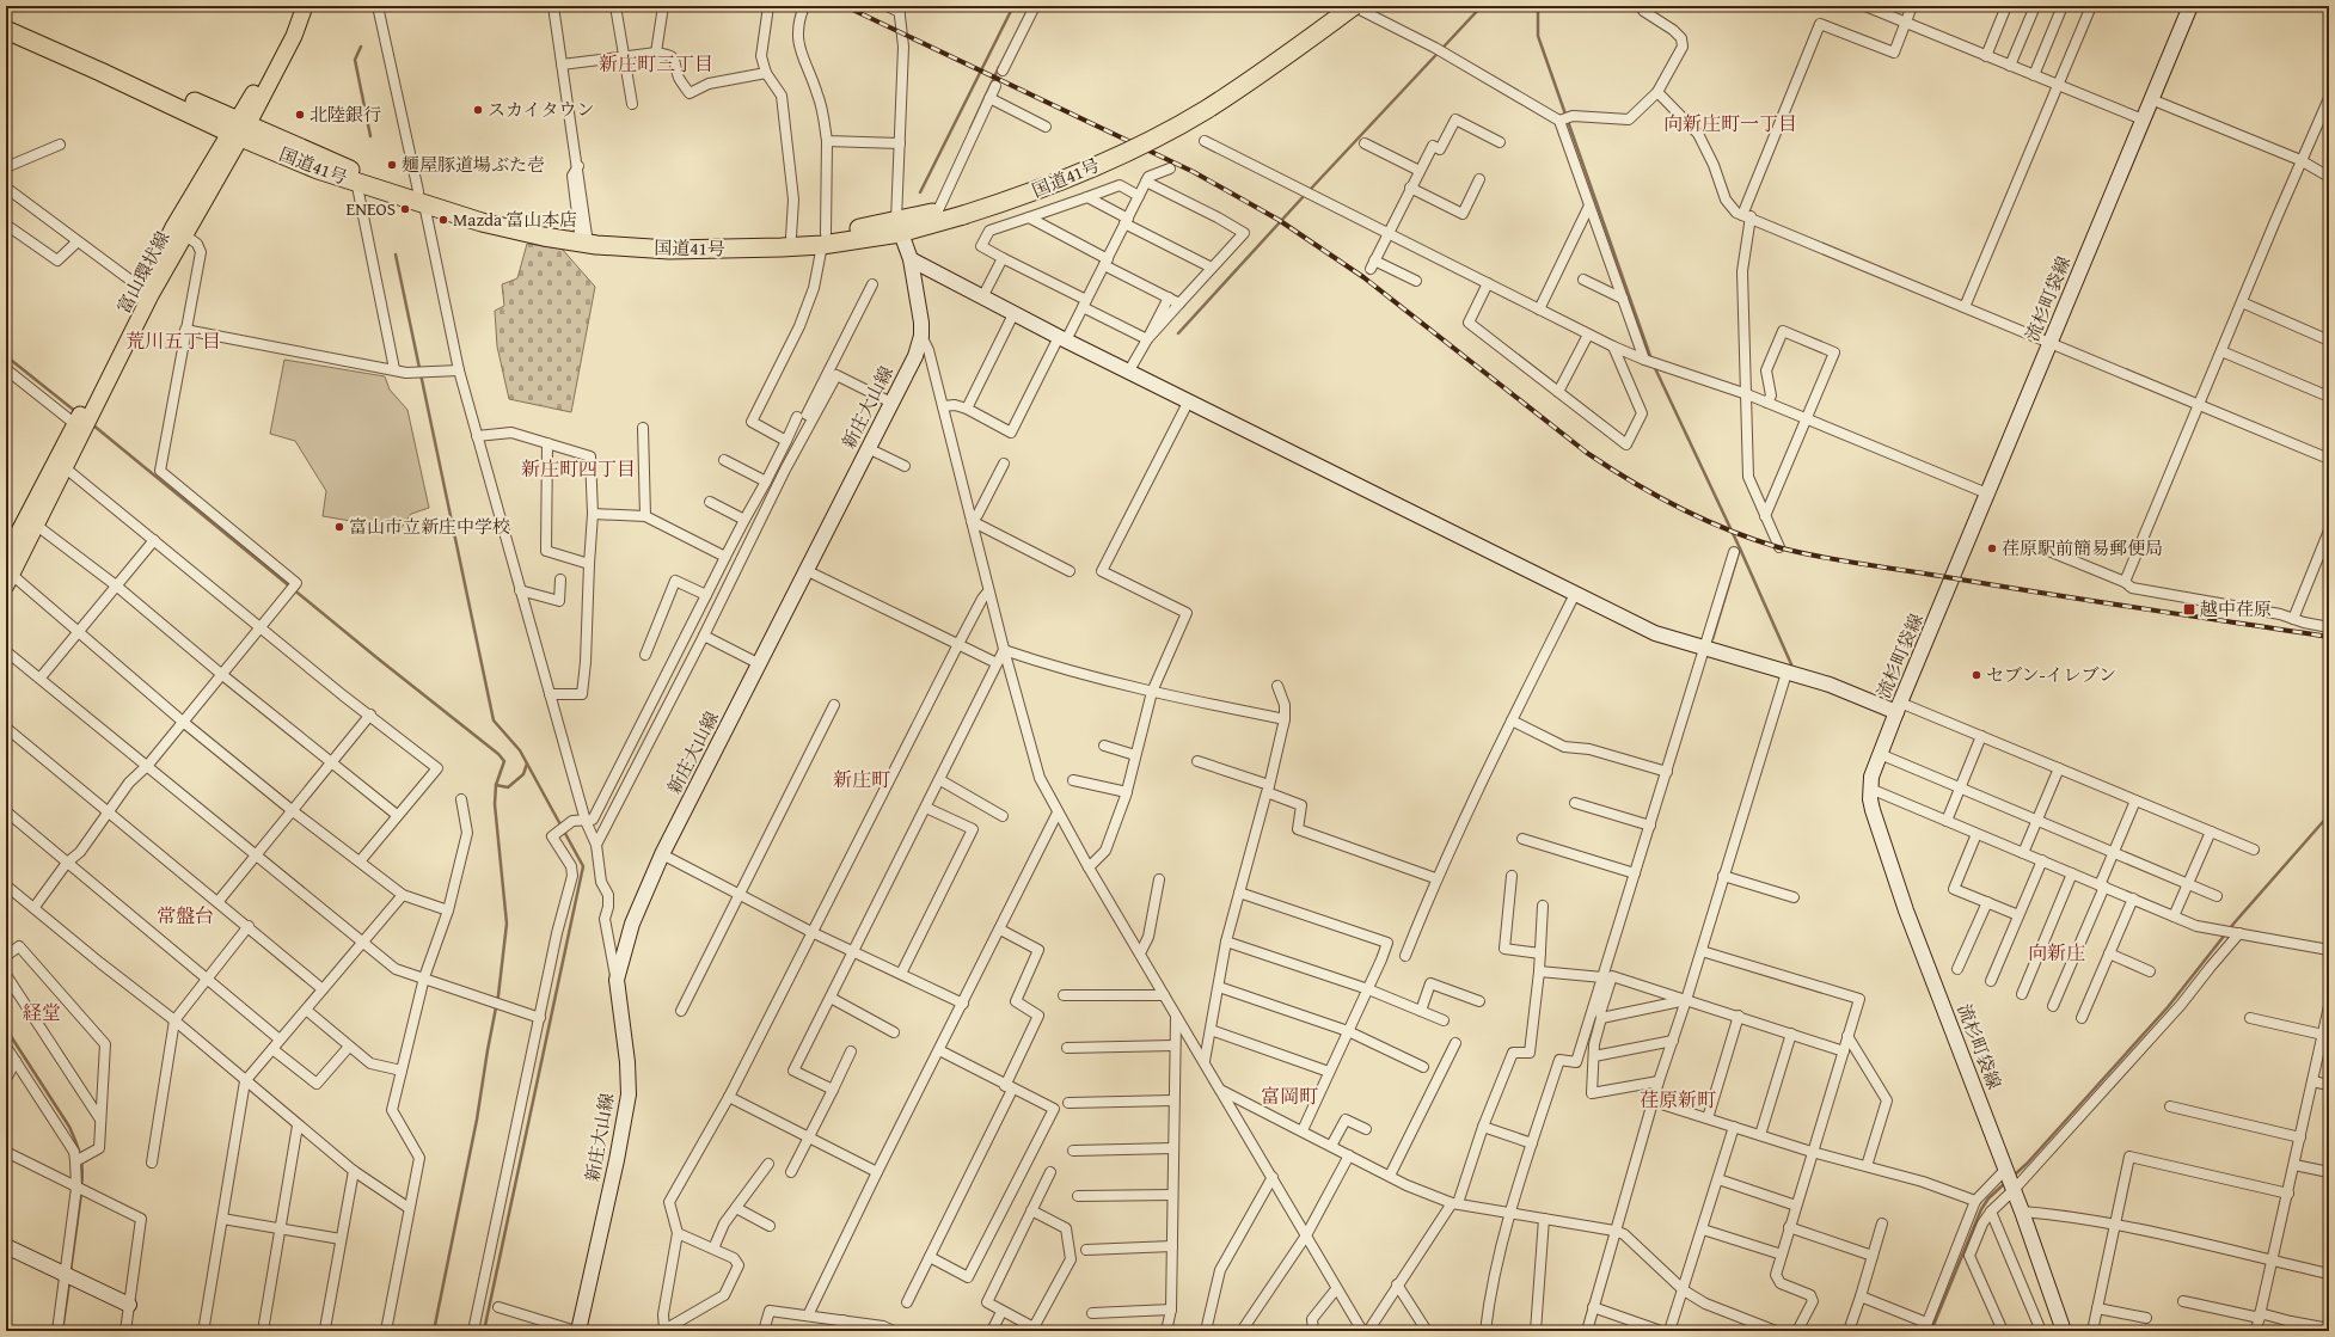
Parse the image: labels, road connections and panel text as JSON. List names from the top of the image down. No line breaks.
{"streets":{"highway":["国道41号"],"main road":["富山環状線","流杉町袋線","新庄大山線"]},"crossings":[["国道41号","富山環状線"],["国道41号","新庄大山線"]],"districts":["新庄町三丁目","向新庄町一丁目","荒川五丁目","新庄町四丁目","新庄町","常盤台","向新庄","経堂","富岡町","荏原新町"],"places":{"other":["スカイタウン","北陸銀行","麺屋豚道場ぶた壱","ENEOS","Mazda 富山本店","富山市立新庄中学校","荏原駅前簡易郵便局","セブン-イレブン"],"transit":["越中荏原"]}}
